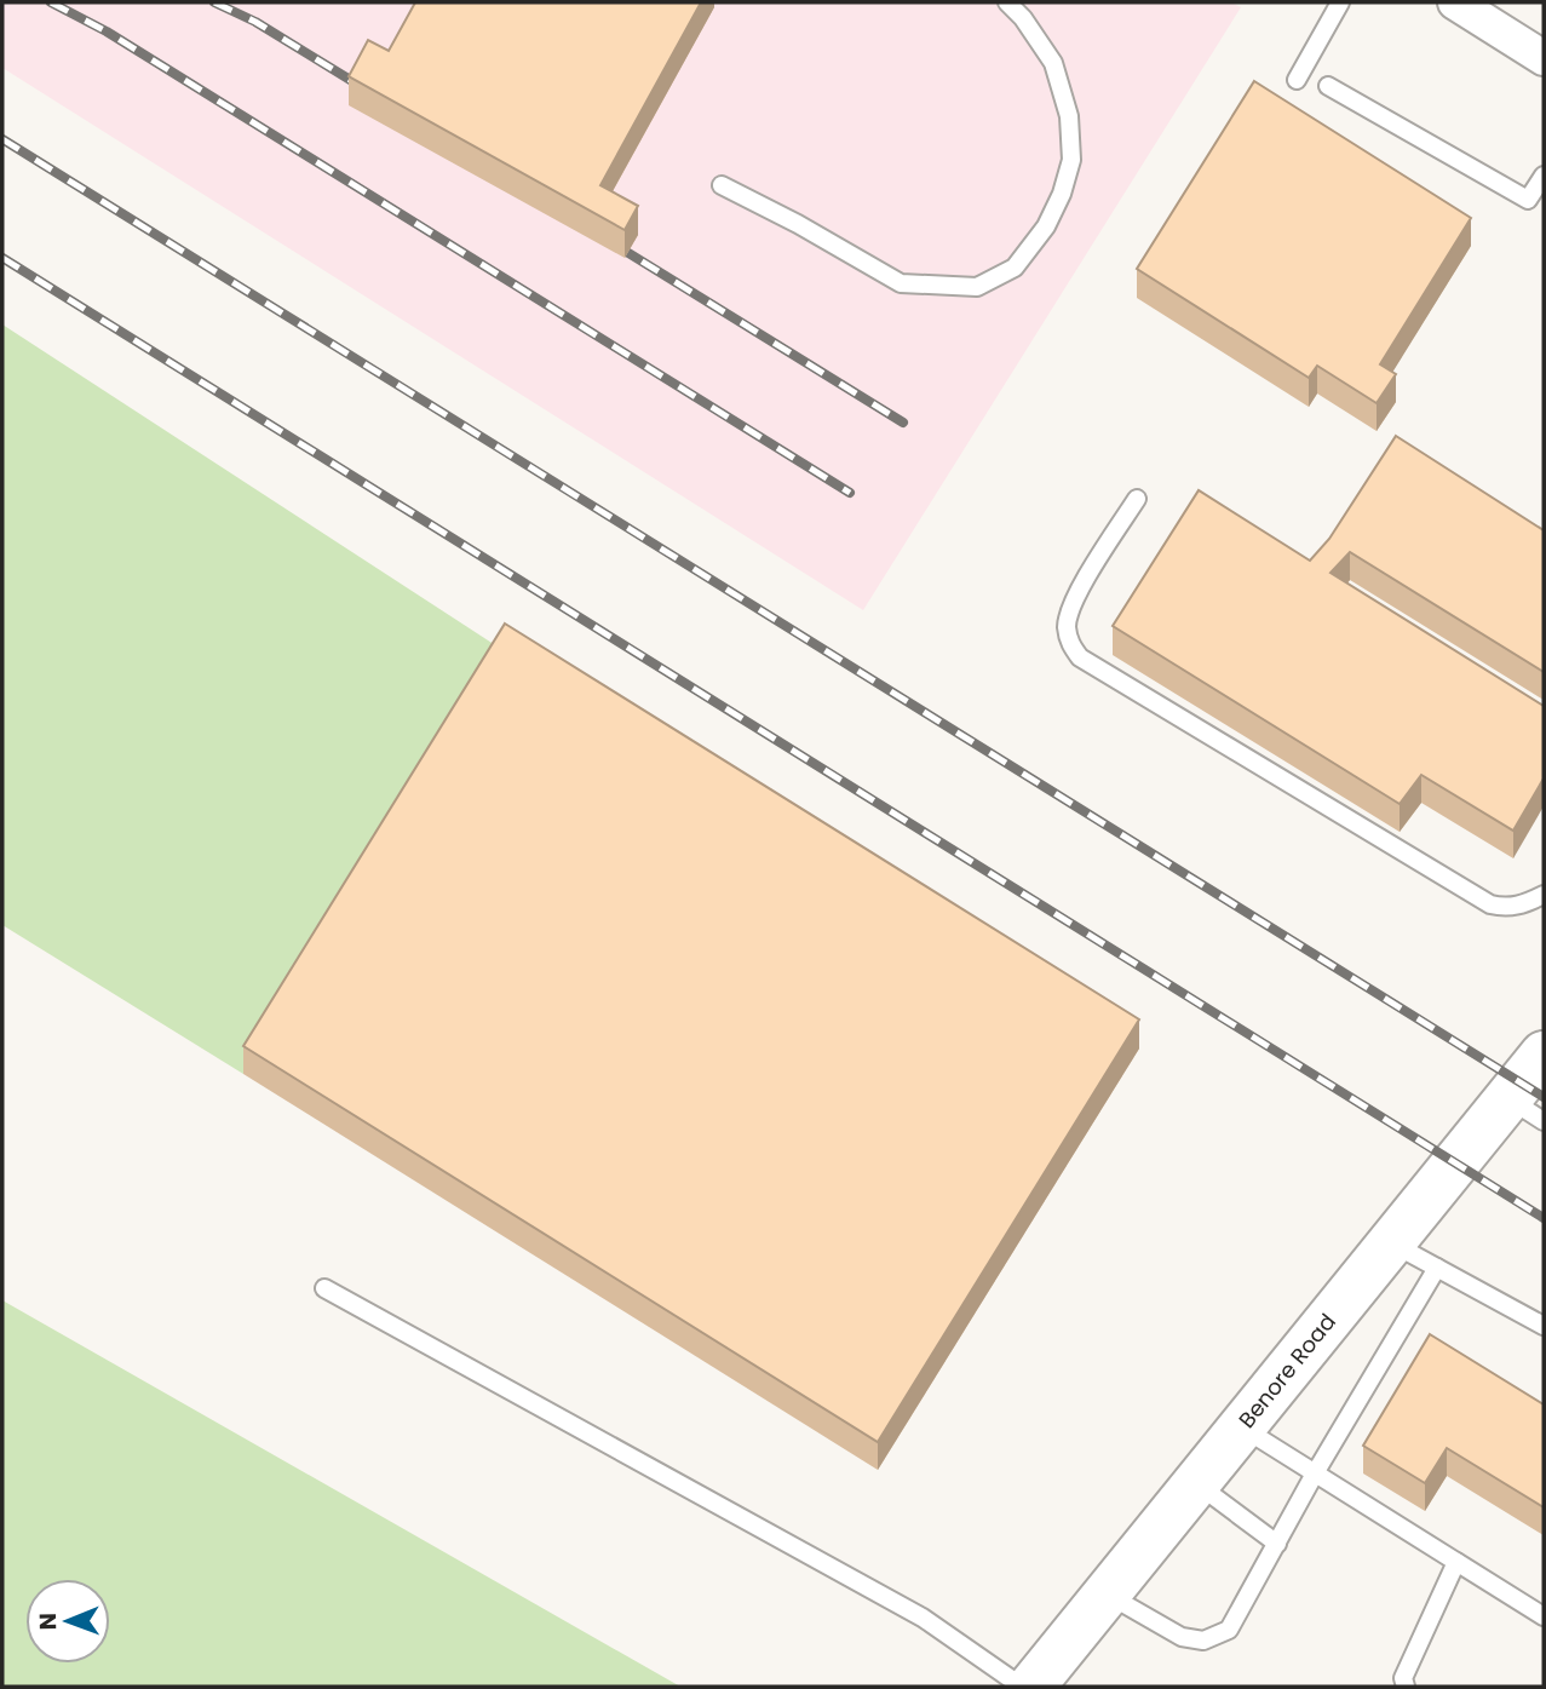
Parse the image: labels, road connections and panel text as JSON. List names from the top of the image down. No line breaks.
{"streets":{"street":["Benore Road"]},"north":"left"}
